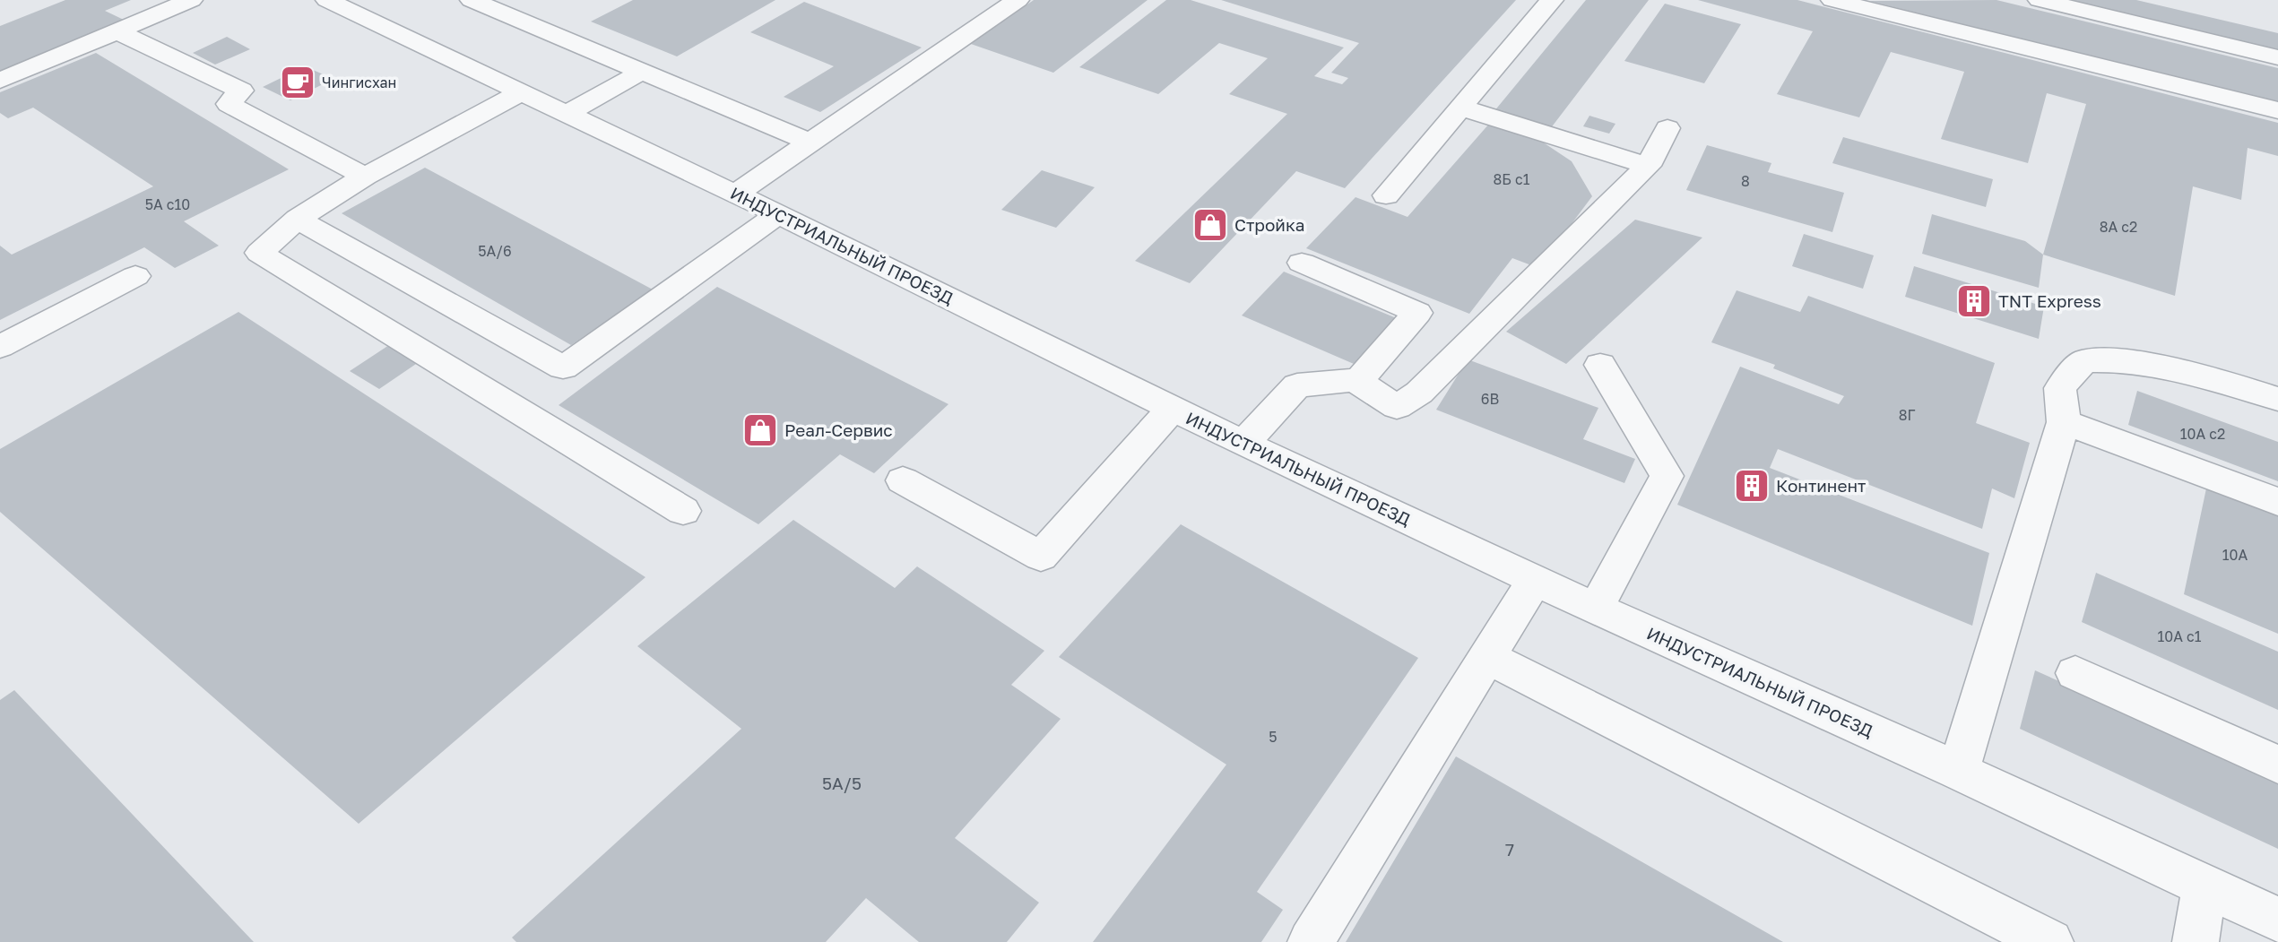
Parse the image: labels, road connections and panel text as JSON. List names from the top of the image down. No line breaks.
{"streets":{"street":["ИНДУСТРИАЛЬНЫЙ ПРОЕЗД"]},"places":{"cafe":["Чингисхан"],"shop":["Стройка","Реал-Сервис"],"building":["TNT Express","Континент"]},"house_numbers":["8Б с1","8","5А с10","8А с2","5А/6","6В","8Г","10А с2","10А","10А с1","5","5А/5","7"]}
